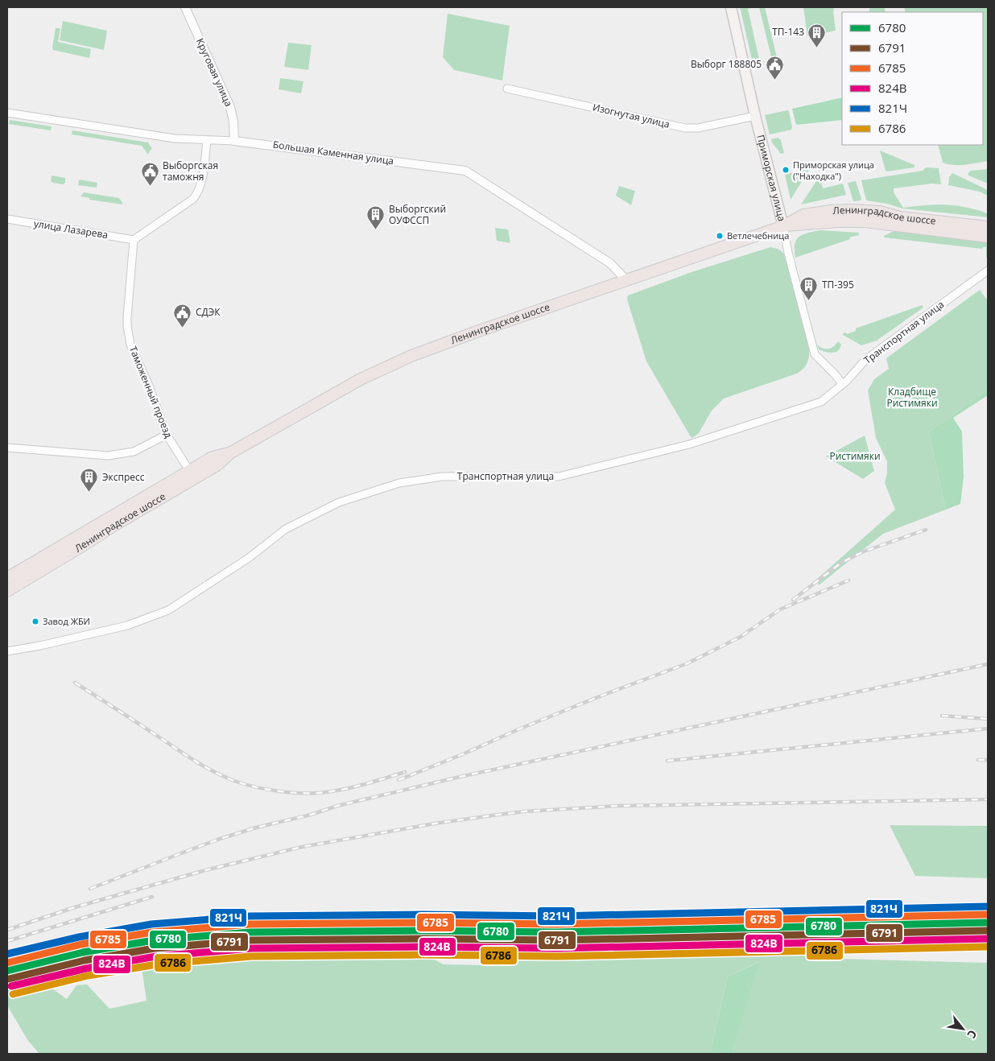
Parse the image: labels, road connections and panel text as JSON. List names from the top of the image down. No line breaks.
{"streets":{"main road":["Приморская улица","Ленинградское шоссе"],"street":["Круговая улица","Изогнутая улица","Большая Каменная улица","улица Лазарева","Транспортная улица","Таможенный проезд"]},"crossings":[["Круговая улица","Большая Каменная улица"],["Изогнутая улица","Приморская улица"],["Большая Каменная улица","Ленинградское шоссе"],["Приморская улица","Ленинградское шоссе"],["Приморская улица","Транспортная улица"],["Ленинградское шоссе","Таможенный проезд"],["улица Лазарева","Таможенный проезд"]],"parks":["Кладбище Ристимяки","Ристимяки"],"places":{"building":["ТП-143","Выборгский ОУФССП","ТП-395","Экспресс"],"public building":["Выборг 188805","Выборгская таможня","СДЭК"],"other":["Приморская улица (\"Находка\")","Ветлечебница","Завод ЖБИ"]},"lines":["transit line 821Ч","transit line 6785","transit line 6780","transit line 6791","transit line 824В","transit line 6786"],"legend":["6780","6791","6785","824В","821Ч","6786"],"north":"bottom right"}
